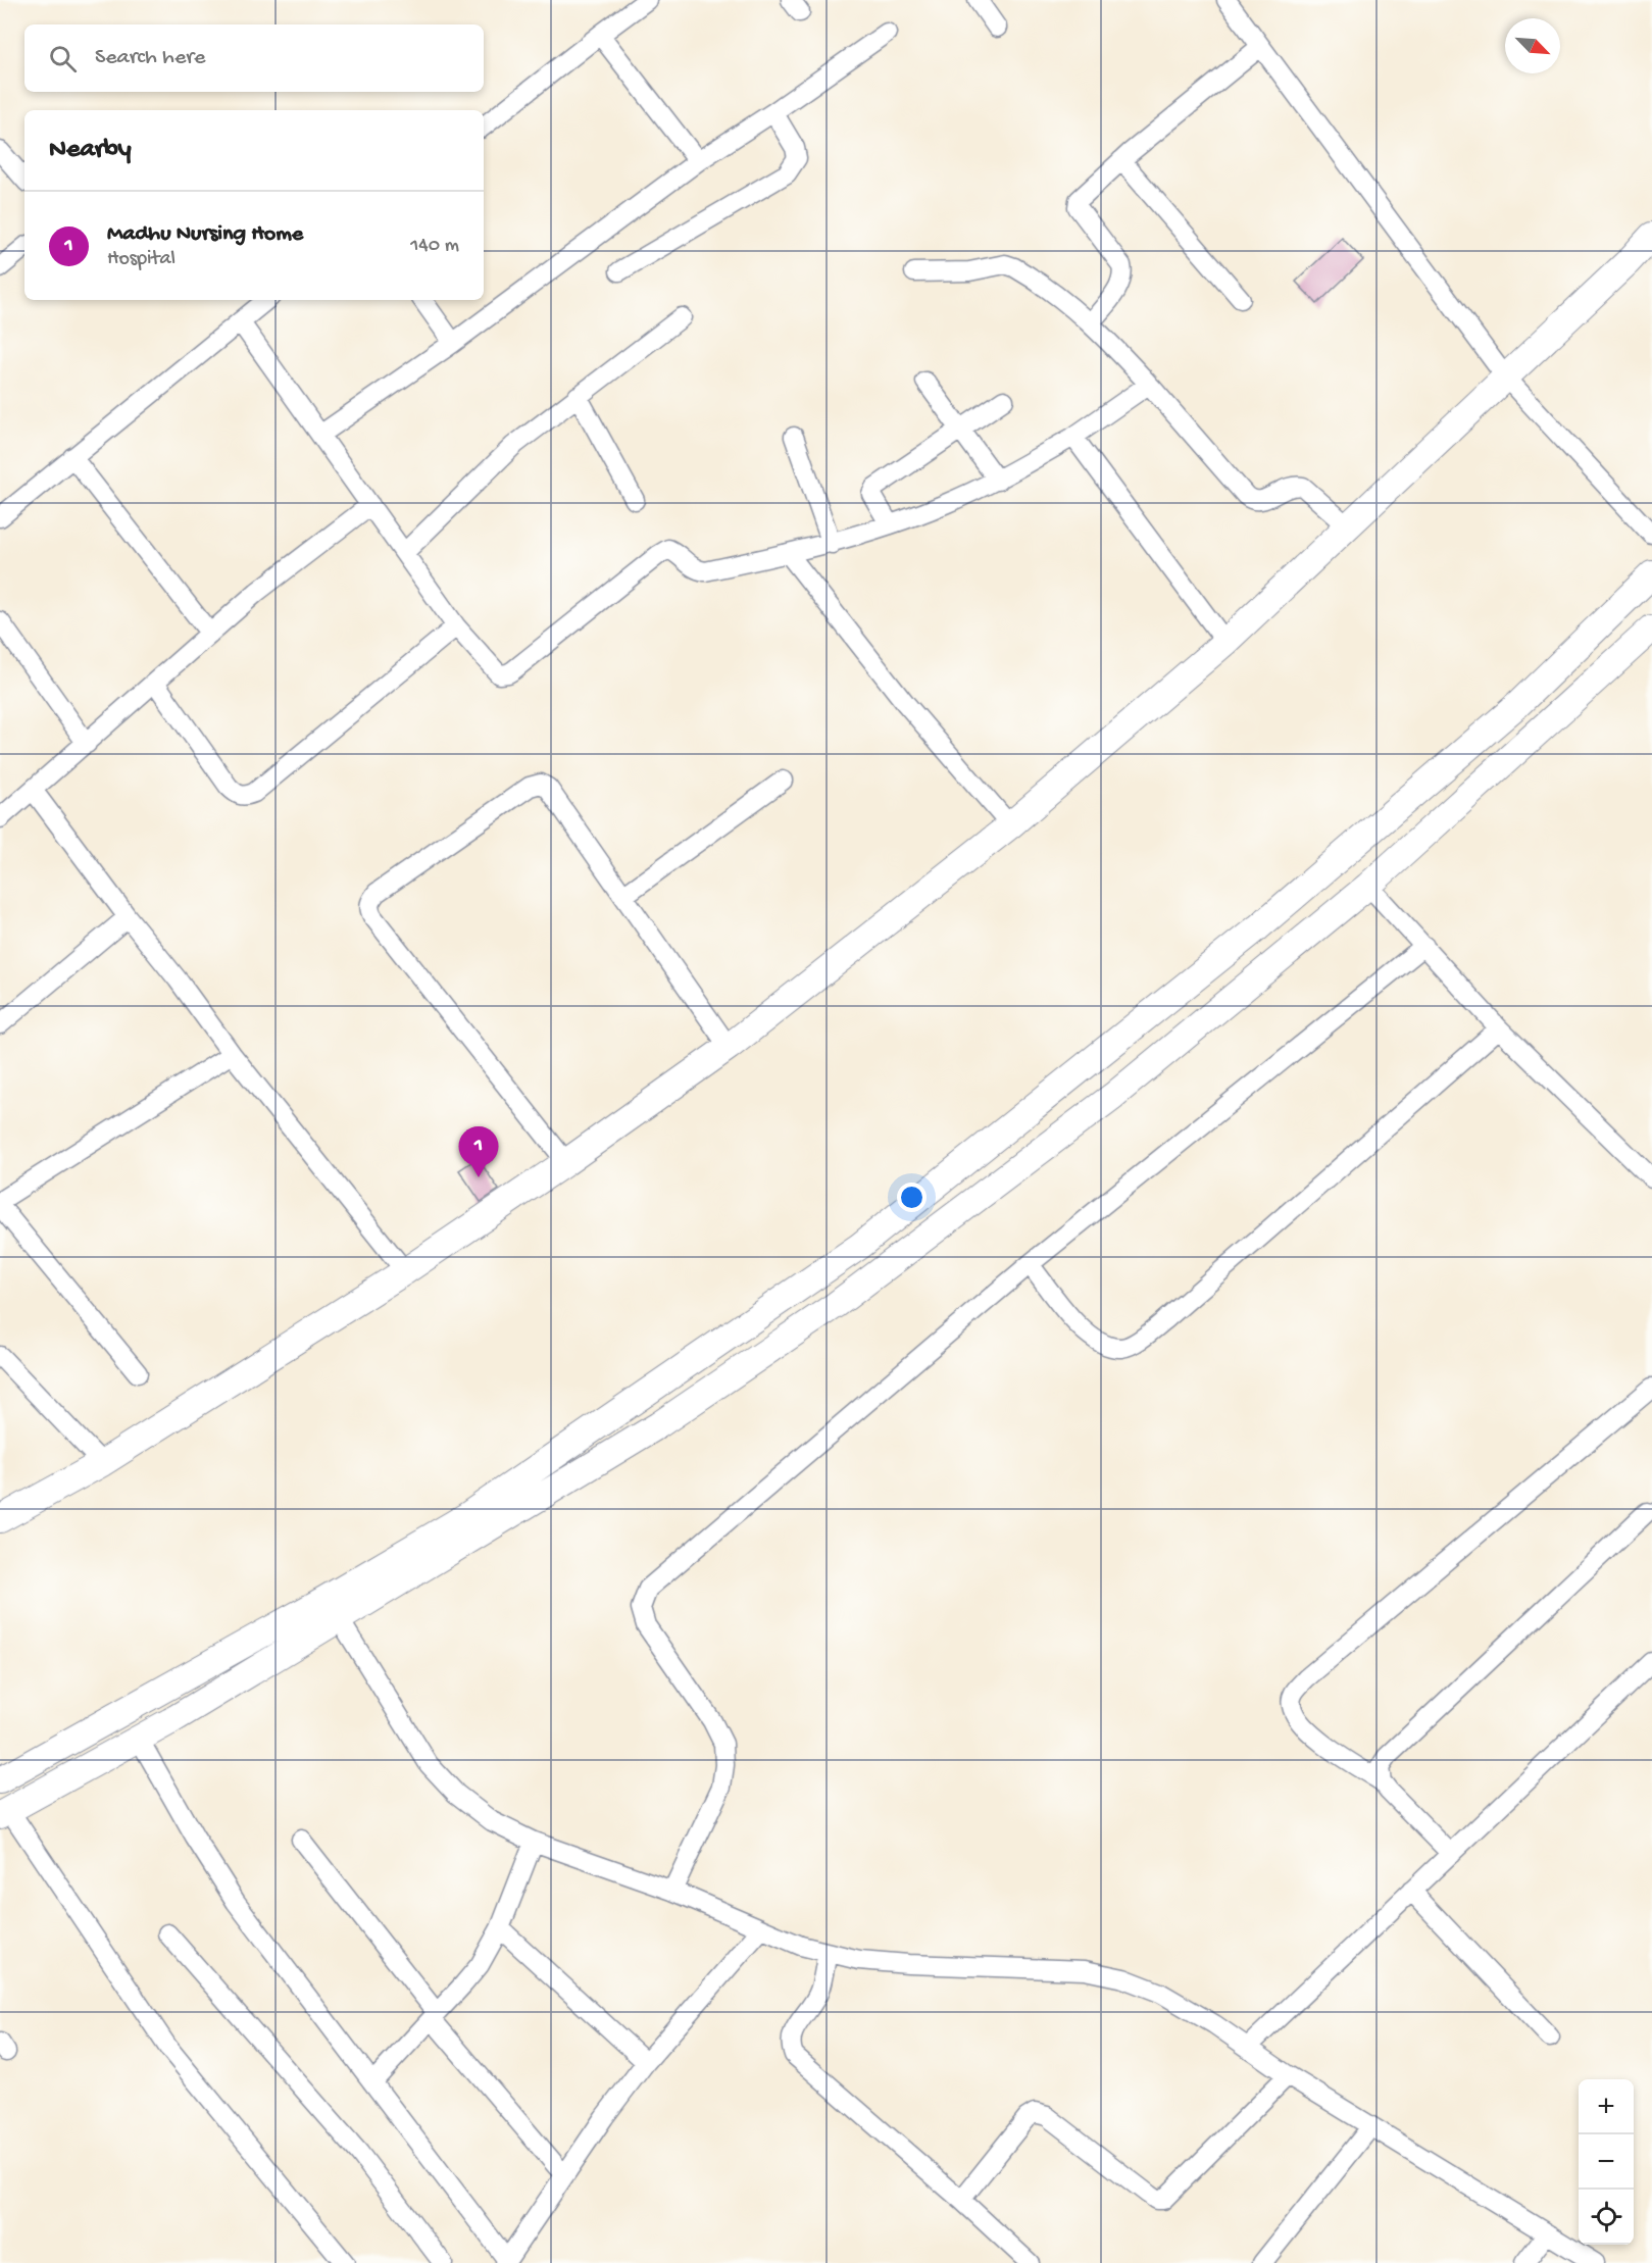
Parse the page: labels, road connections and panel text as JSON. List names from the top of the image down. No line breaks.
{"north":"bottom right","page":{"search":"Search here","heading":"Nearby","list":[{"mark":"1","name":"Madhu Nursing Home","note":"Hospital","value":"140 m"}],"pins":"1","map_buttons":["+","−"]}}
